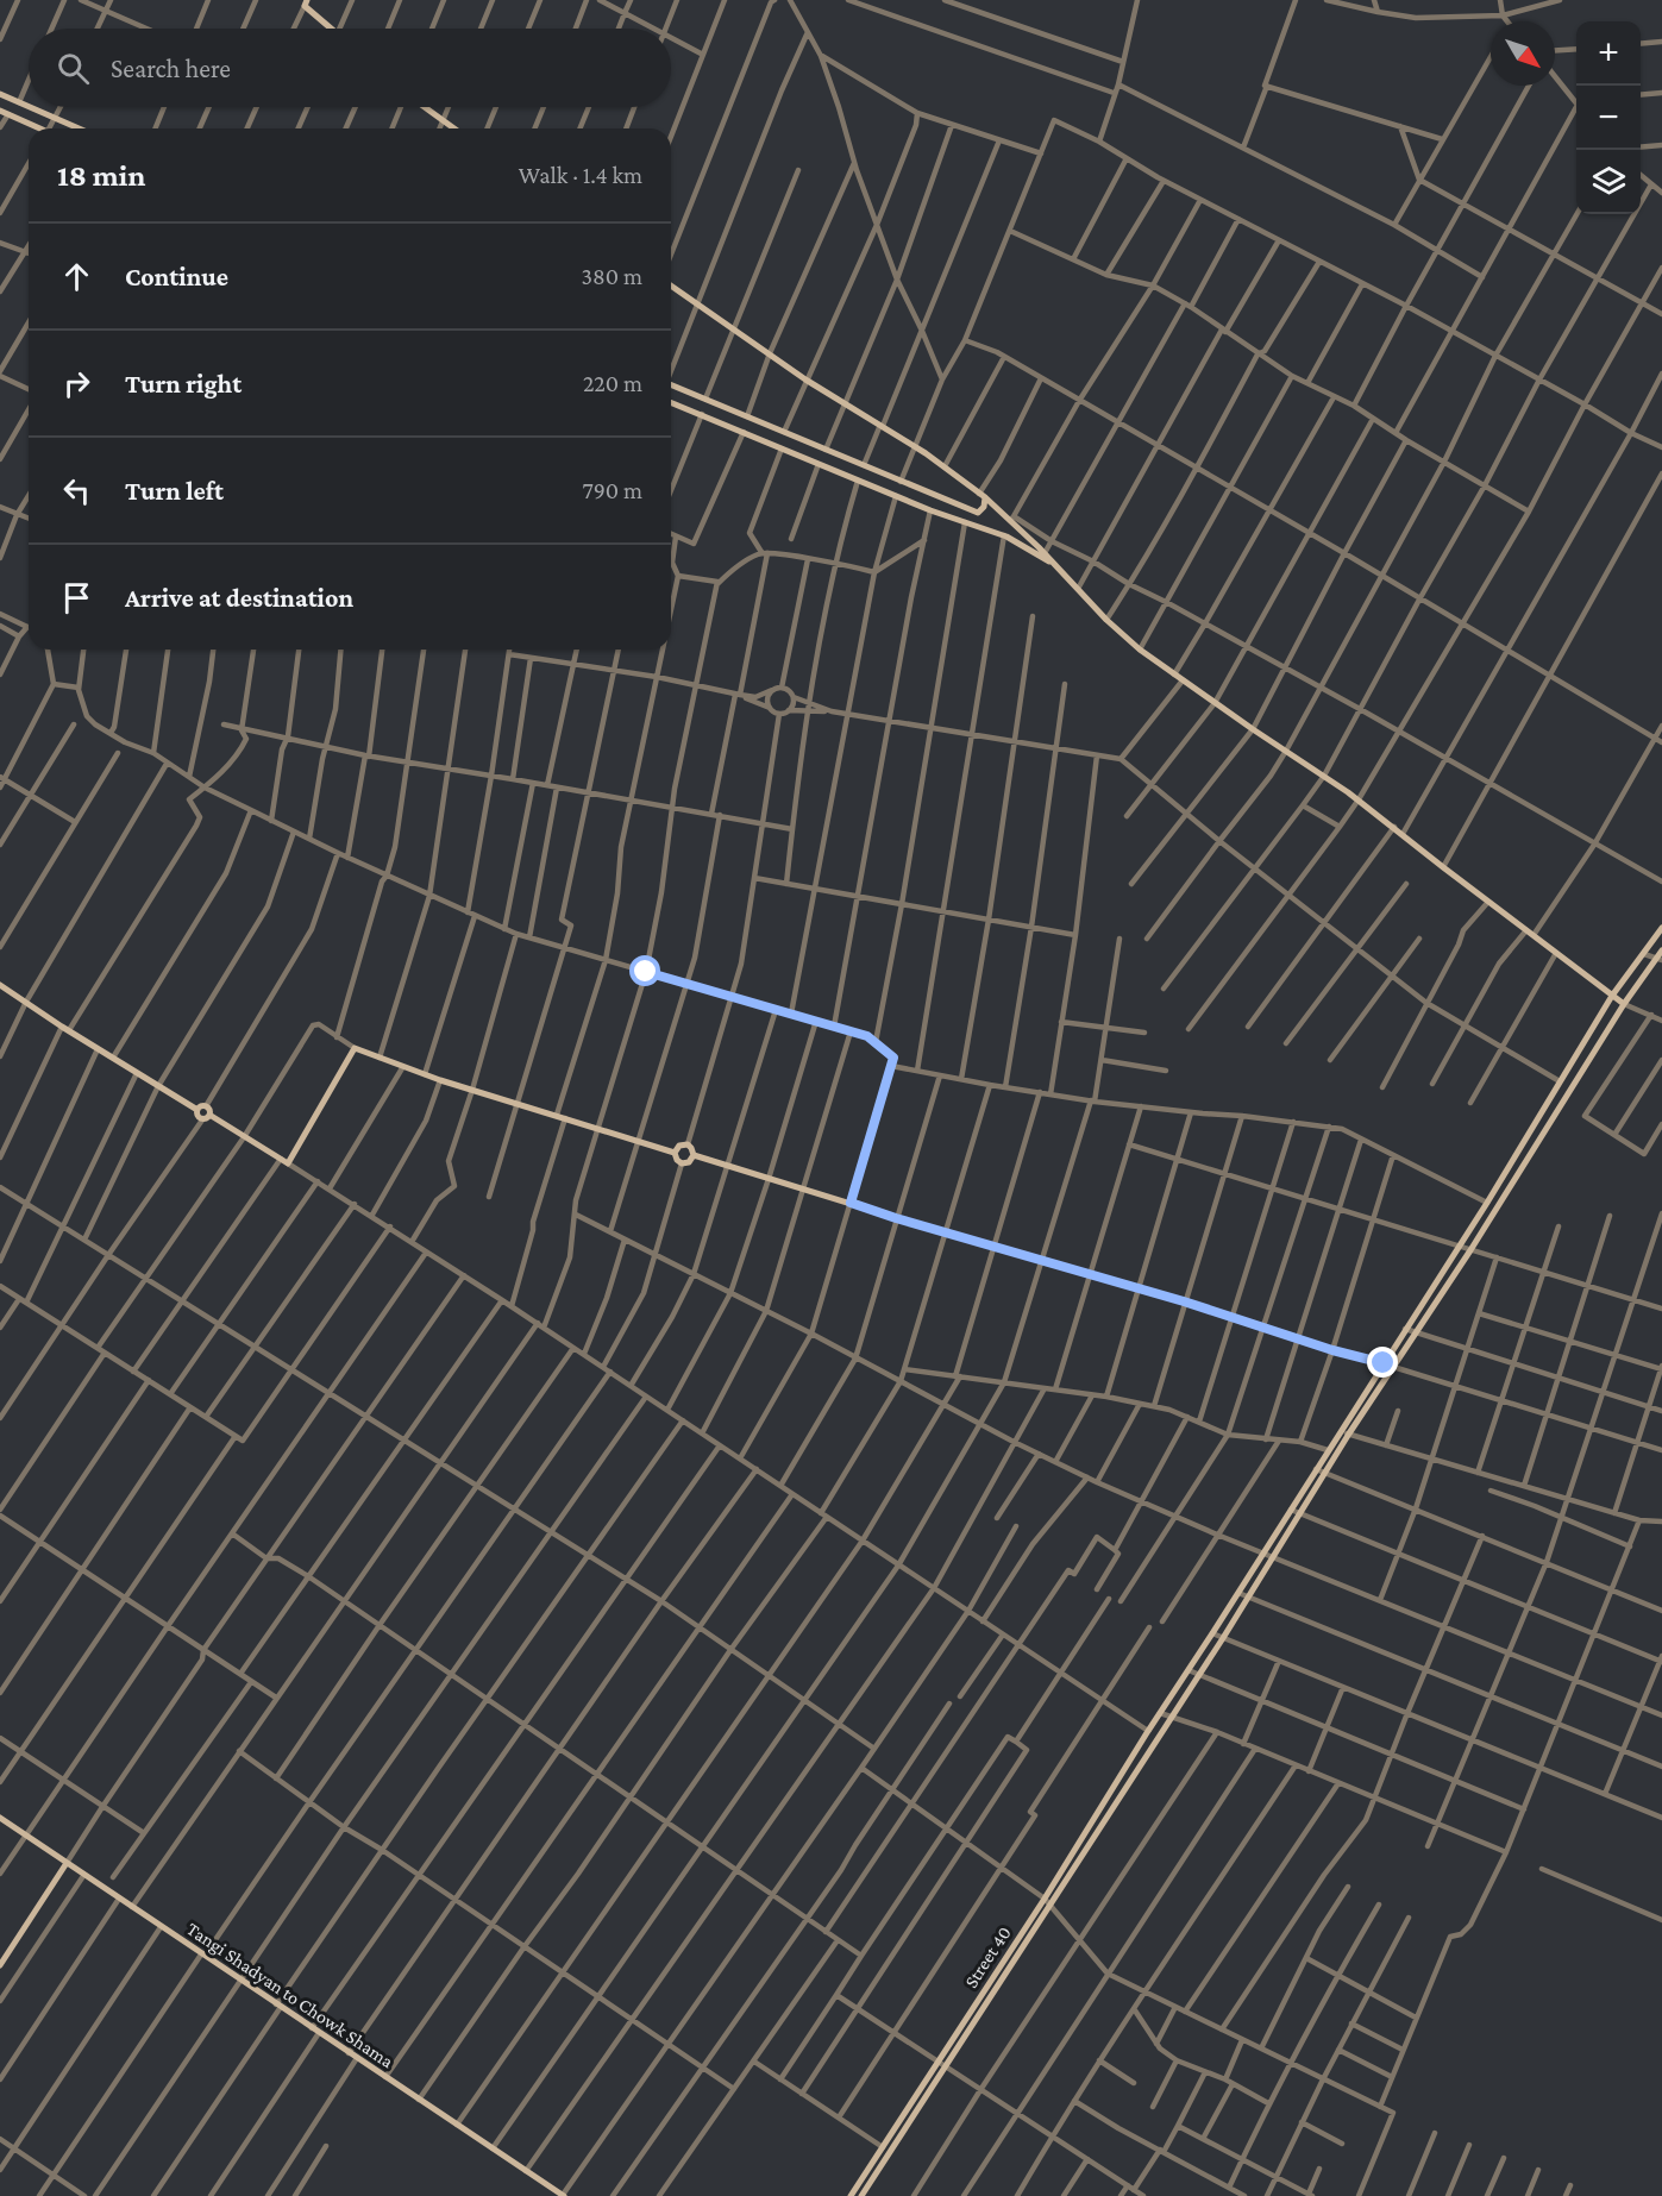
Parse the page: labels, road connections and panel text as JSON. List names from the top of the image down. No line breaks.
{"streets":{"main road":["Street 40","Tangi Shadyan to Chowk Shama"]},"north":"bottom right","page":{"map_buttons":["+","−"],"search":"Search here","heading":["18 min","Walk · 1.4 km"],"list":[["Continue","380 m"],["Turn right","220 m"],["Turn left","790 m"],"Arrive at destination"]}}
